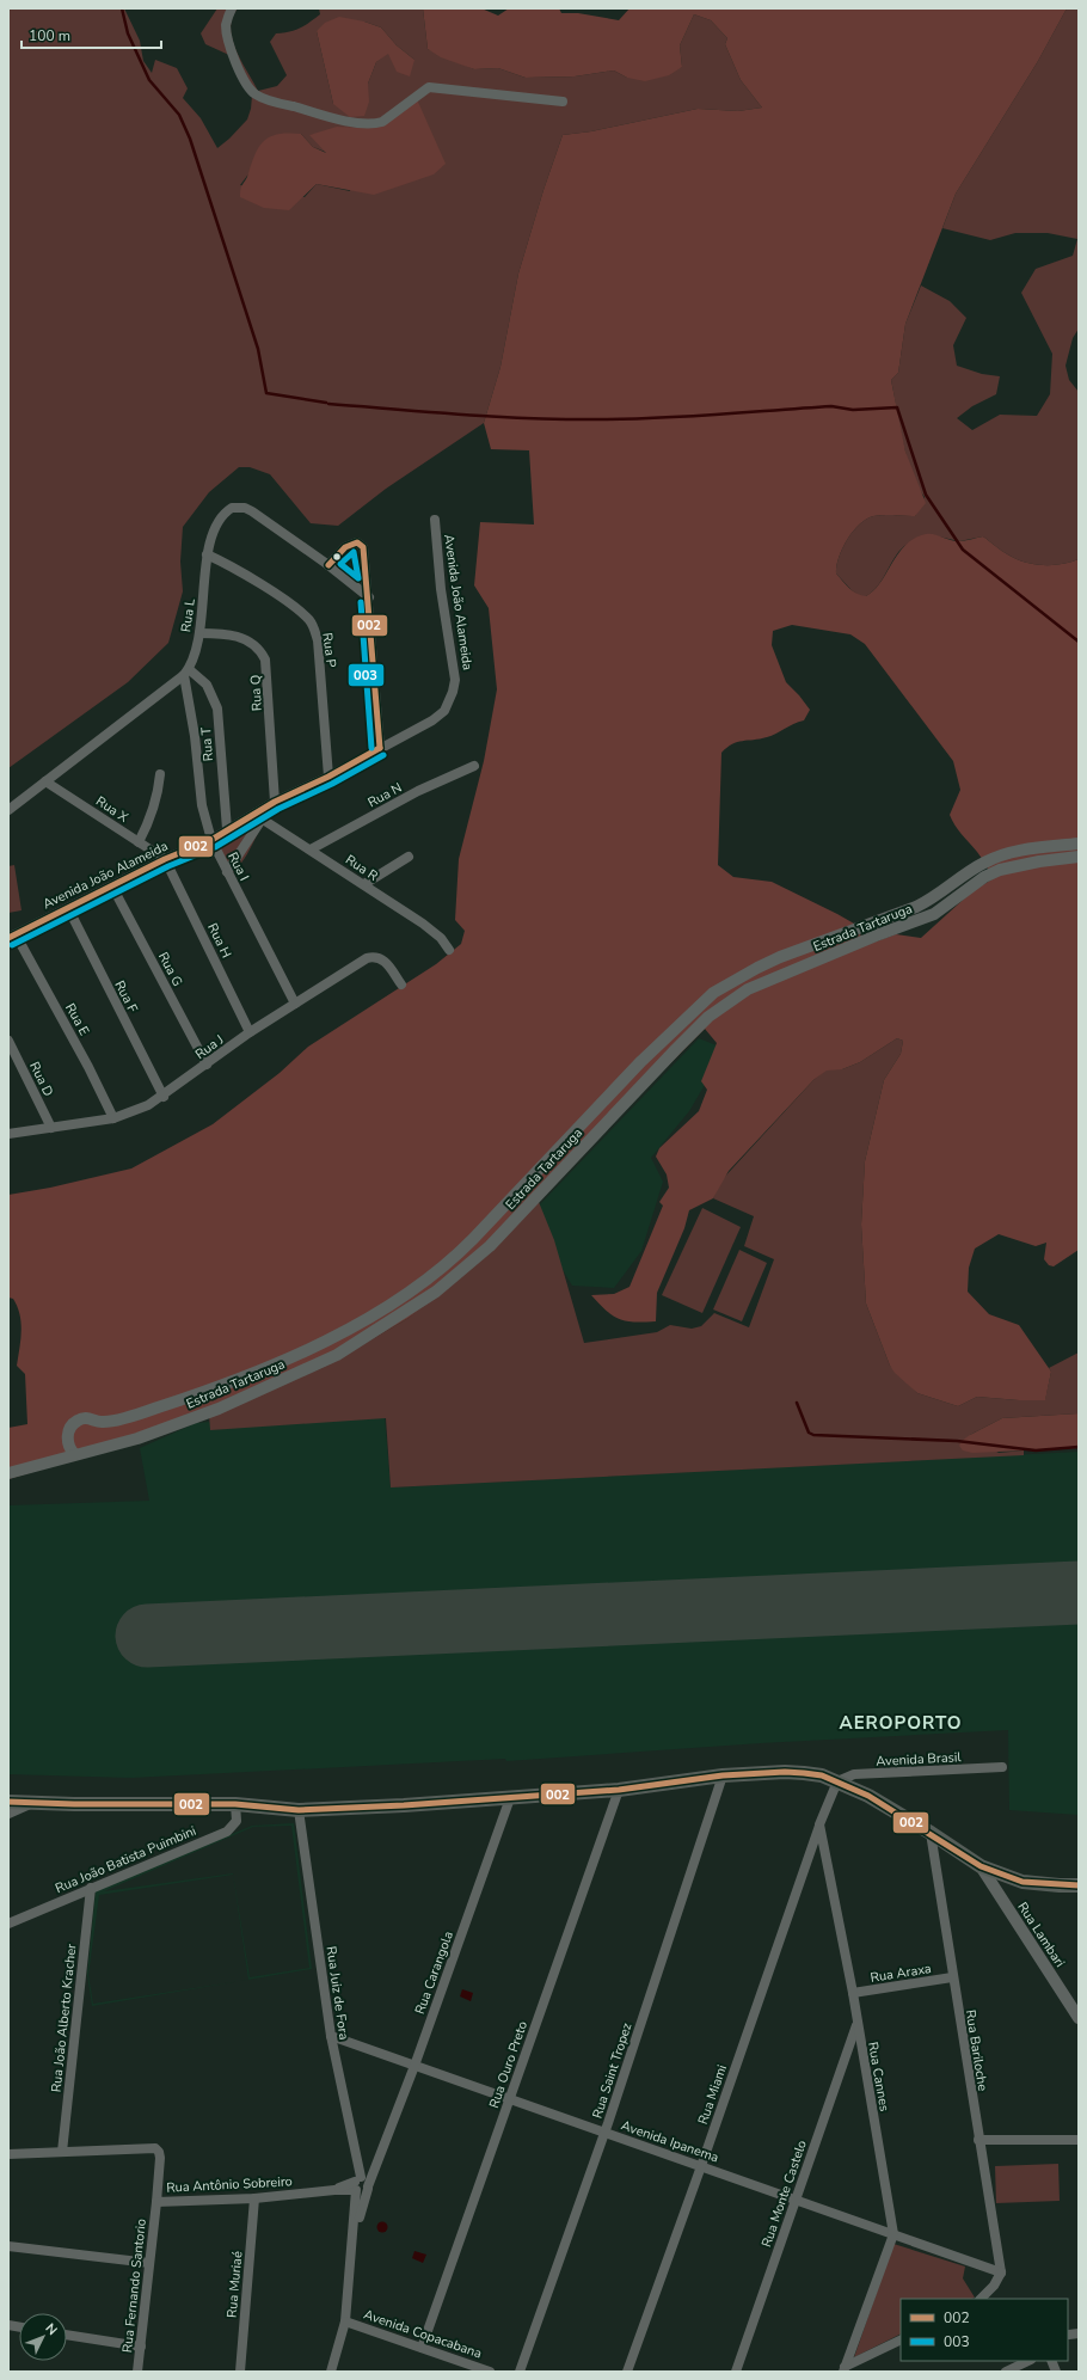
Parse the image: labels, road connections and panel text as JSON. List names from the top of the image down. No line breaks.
{"streets":{"street":["Avenida João Alameida","Rua L","Rua P","Rua Q","Rua T","Rua N","Rua X","Rua I","Rua R","Estrada Tartaruga","Rua H","Rua G","Rua F","Rua E","Rua J","Rua D","Avenida Brasil","Rua João Batista Puimbini","Rua Lambari","Rua Carangola","Rua Araxa","Rua Juiz de Fora","Rua João Alberto Kracher","Rua Bariloche","Rua Ouro Preto","Rua Saint Tropez","Rua Cannes","Rua Miami","Avenida Ipanema","Rua Antônio Sobreiro","Rua Monte Castelo","Rua Muriaé","Rua Fernando Santorio","Avenida Copacabana"]},"crossings":[["Avenida João Alameida","Rua P"],["Avenida João Alameida","Rua Q"],["Avenida João Alameida","Rua T"],["Avenida João Alameida","Rua X"],["Avenida João Alameida","Rua I"],["Avenida João Alameida","Rua R"],["Avenida João Alameida","Rua H"],["Avenida João Alameida","Rua G"],["Avenida João Alameida","Rua F"],["Avenida João Alameida","Rua E"],["Rua L","Rua P"],["Rua L","Rua Q"],["Rua L","Rua T"],["Rua L","Rua I"],["Rua T","Rua I"],["Rua N","Rua R"],["Rua X","Rua H"],["Rua I","Rua J"],["Rua H","Rua J"],["Rua G","Rua J"],["Rua F","Rua J"],["Rua E","Rua J"],["Rua J","Rua D"],["Rua João Batista Puimbini","Rua João Alberto Kracher"],["Rua Carangola","Rua Juiz de Fora"],["Rua Carangola","Avenida Ipanema"],["Rua Carangola","Rua Antônio Sobreiro"],["Rua Carangola","Avenida Copacabana"],["Rua Araxa","Rua Bariloche"],["Rua Araxa","Rua Cannes"],["Rua Juiz de Fora","Avenida Ipanema"],["Rua Juiz de Fora","Rua Antônio Sobreiro"],["Rua João Alberto Kracher","Rua Antônio Sobreiro"],["Rua Bariloche","Avenida Ipanema"],["Rua Ouro Preto","Avenida Ipanema"],["Rua Ouro Preto","Avenida Copacabana"],["Rua Saint Tropez","Avenida Ipanema"],["Rua Cannes","Rua Miami"],["Rua Cannes","Avenida Ipanema"],["Rua Cannes","Rua Monte Castelo"],["Rua Miami","Avenida Ipanema"],["Avenida Ipanema","Rua Monte Castelo"],["Rua Antônio Sobreiro","Rua Muriaé"],["Rua Antônio Sobreiro","Rua Fernando Santorio"]],"districts":["AEROPORTO"],"lines":["transit line 002","transit line 003"],"legend":["002","003"],"scale_bar":"100 m","north":"top right"}
